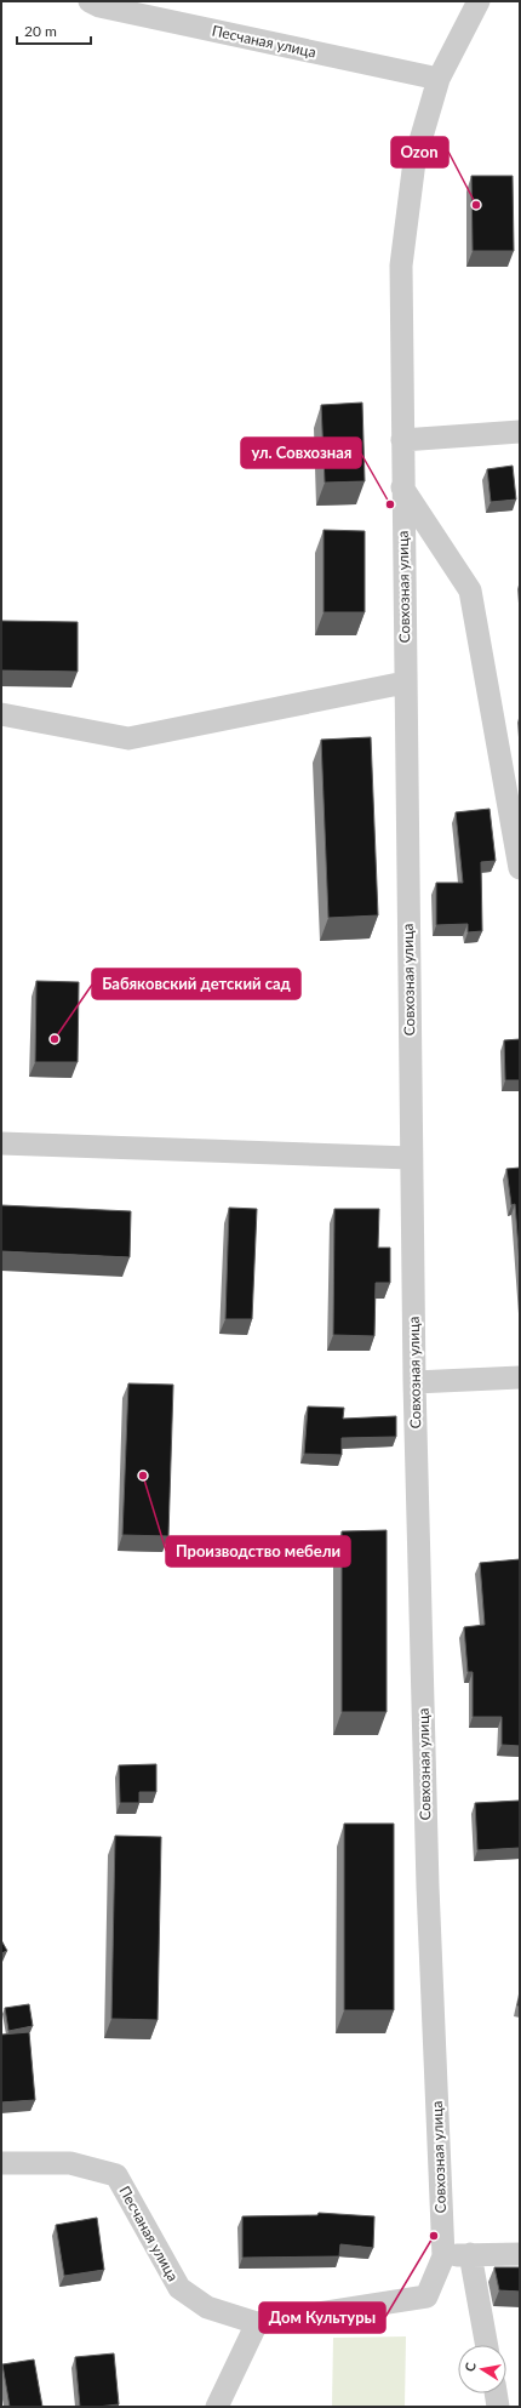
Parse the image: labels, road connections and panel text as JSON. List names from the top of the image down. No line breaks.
{"streets":{"street":["Песчаная улица","Совхозная улица"]},"crossings":[["Песчаная улица","Совхозная улица"]],"places":["Ozon","ул. Совхозная","Бабяковский детский сад","Производство мебели","Дом Культуры"],"scale_bar":"20 m","north":"left"}
